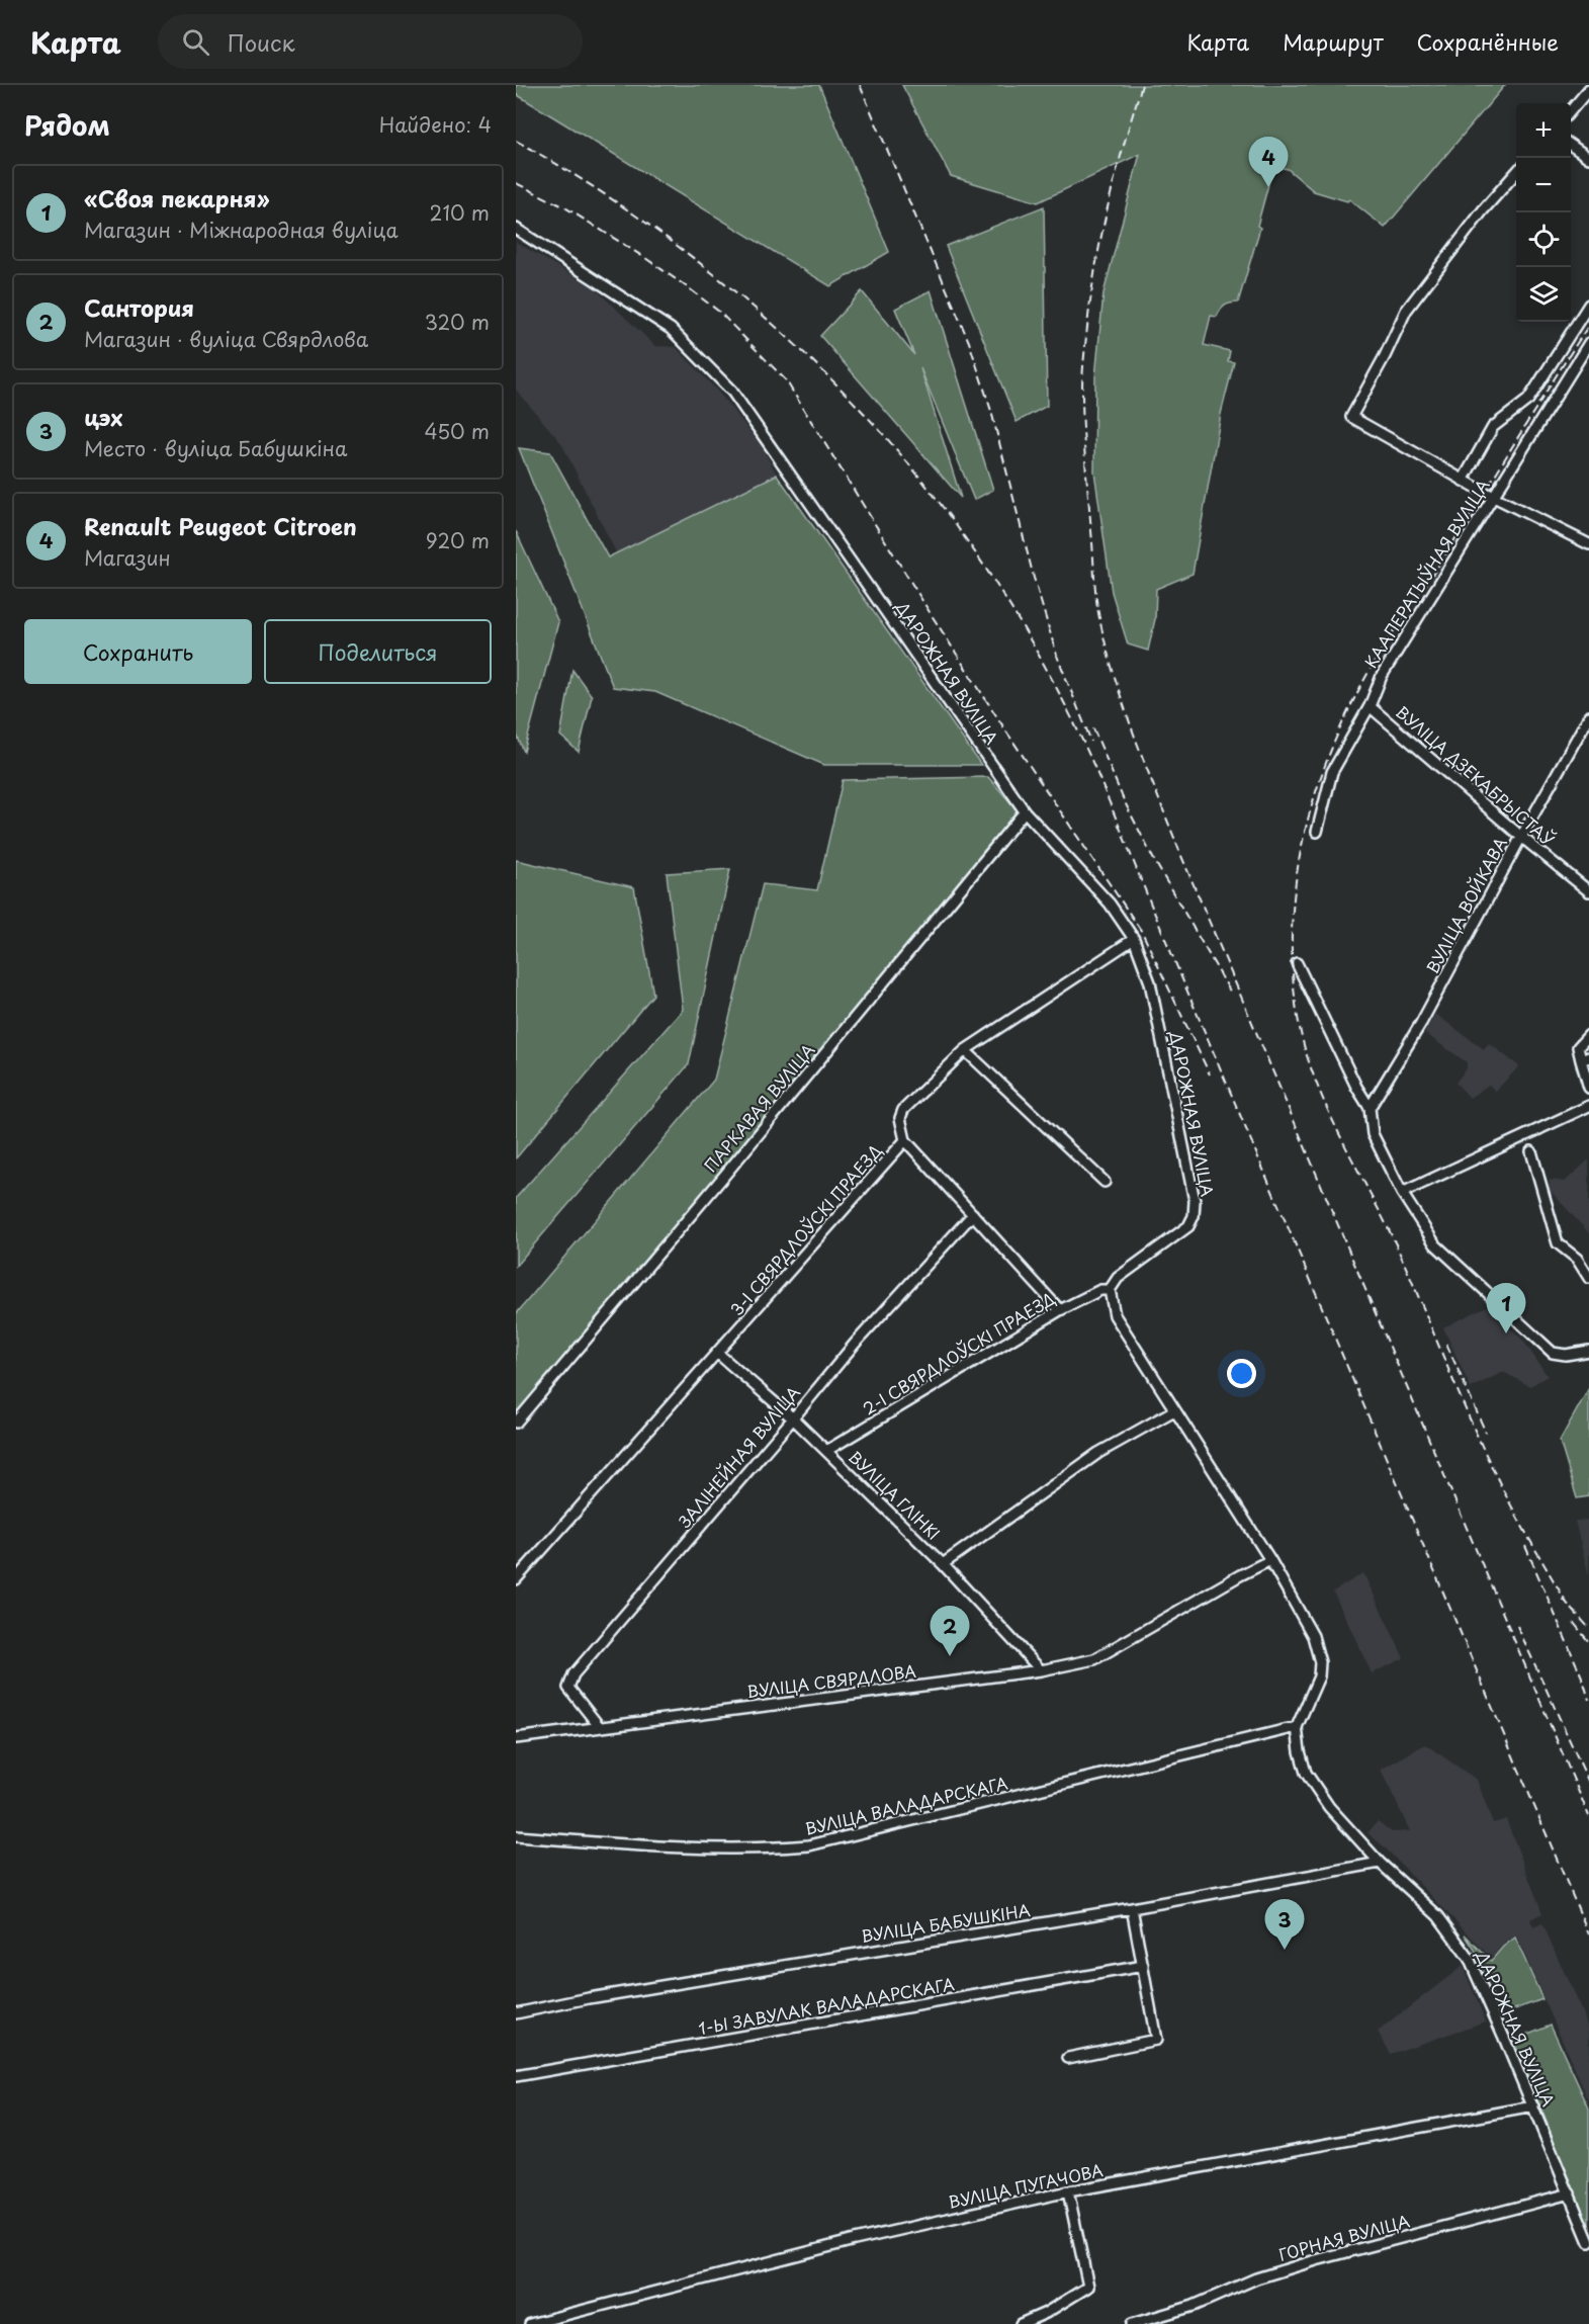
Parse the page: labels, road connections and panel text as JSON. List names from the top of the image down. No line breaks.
{"streets":{"street":["КААПЕРАТЫЎНАЯ ВУЛІЦА","ДАРОЖНАЯ ВУЛІЦА","ВУЛІЦА ДЗЕКАБРЫСТАЎ","ВУЛІЦА ВОЙКАВА","ПАРКАВАЯ ВУЛІЦА","3-І СВЯРДЛОЎСКІ ПРАЕЗД","2-І СВЯРДЛОЎСКІ ПРАЕЗД","ЗАЛІНЕЙНАЯ ВУЛІЦА","ВУЛІЦА ГЛІНКІ","ВУЛІЦА СВЯРДЛОВА","ВУЛІЦА ВАЛАДАРСКАГА","ВУЛІЦА БАБУШКІНА","1-Ы ЗАВУЛАК ВАЛАДАРСКАГА","ВУЛІЦА ПУГАЧОВА","ГОРНАЯ ВУЛІЦА"]},"crossings":[["КААПЕРАТЫЎНАЯ ВУЛІЦА","ВУЛІЦА ДЗЕКАБРЫСТАЎ"],["ДАРОЖНАЯ ВУЛІЦА","ПАРКАВАЯ ВУЛІЦА"],["ДАРОЖНАЯ ВУЛІЦА","3-І СВЯРДЛОЎСКІ ПРАЕЗД"],["ДАРОЖНАЯ ВУЛІЦА","2-І СВЯРДЛОЎСКІ ПРАЕЗД"],["ДАРОЖНАЯ ВУЛІЦА","ВУЛІЦА ВАЛАДАРСКАГА"],["ДАРОЖНАЯ ВУЛІЦА","ВУЛІЦА БАБУШКІНА"],["ДАРОЖНАЯ ВУЛІЦА","ВУЛІЦА ПУГАЧОВА"],["ДАРОЖНАЯ ВУЛІЦА","ГОРНАЯ ВУЛІЦА"],["ВУЛІЦА ДЗЕКАБРЫСТАЎ","ВУЛІЦА ВОЙКАВА"],["3-І СВЯРДЛОЎСКІ ПРАЕЗД","ВУЛІЦА ГЛІНКІ"],["2-І СВЯРДЛОЎСКІ ПРАЕЗД","ВУЛІЦА ГЛІНКІ"],["ЗАЛІНЕЙНАЯ ВУЛІЦА","ВУЛІЦА ГЛІНКІ"],["ЗАЛІНЕЙНАЯ ВУЛІЦА","ВУЛІЦА СВЯРДЛОВА"],["ВУЛІЦА ГЛІНКІ","ВУЛІЦА СВЯРДЛОВА"]],"page":{"header":"Карта","search":"Поиск","nav":["Карта","Маршрут","Сохранённые"],"heading":["Рядом","Найдено: 4"],"map_buttons":["+","−"],"pins":["4","1","2","3"],"list":[{"mark":"1","name":"«Своя пекарня»","note":"Магазин · Міжнародная вуліца","value":"210 m"},{"mark":"2","name":"Сантория","note":"Магазин · вуліца Свярдлова","value":"320 m"},{"mark":"3","name":"цэх","note":"Место · вуліца Бабушкіна","value":"450 m"},{"mark":"4","name":"Renault Peugeot Citroen","note":"Магазин","value":"920 m"}],"buttons":["Сохранить","Поделиться"]}}
